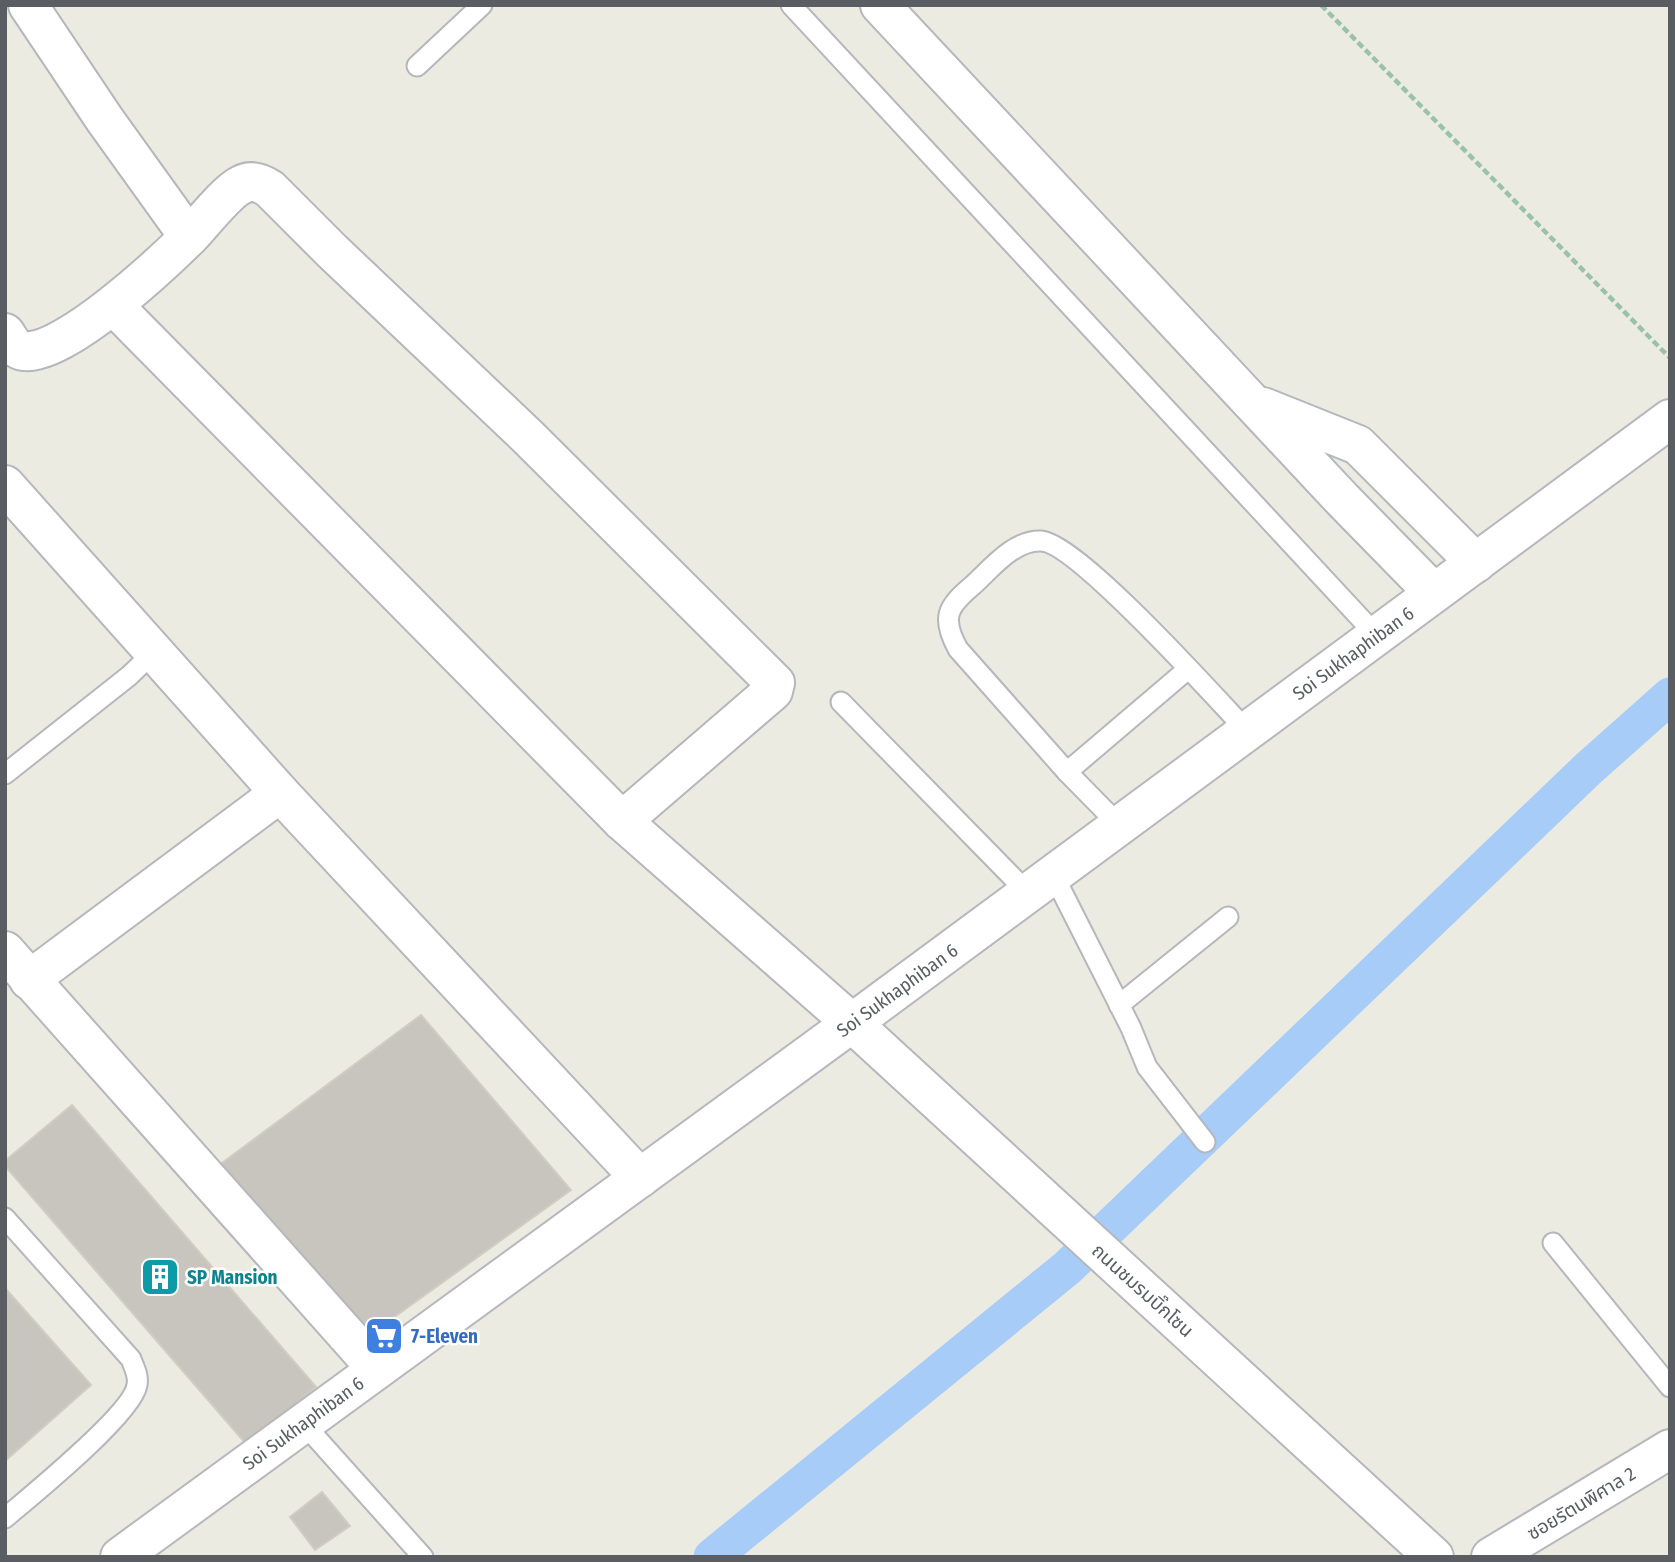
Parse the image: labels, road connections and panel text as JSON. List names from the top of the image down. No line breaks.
{"streets":{"street":["Soi Sukhaphiban 6","ถนนชมรมบิ๊กโซน","ซอยรัตนพิศาล 2"]},"crossings":[["Soi Sukhaphiban 6","ถนนชมรมบิ๊กโซน"]],"places":{"building":["SP Mansion"],"supermarket":["7-Eleven"]}}
